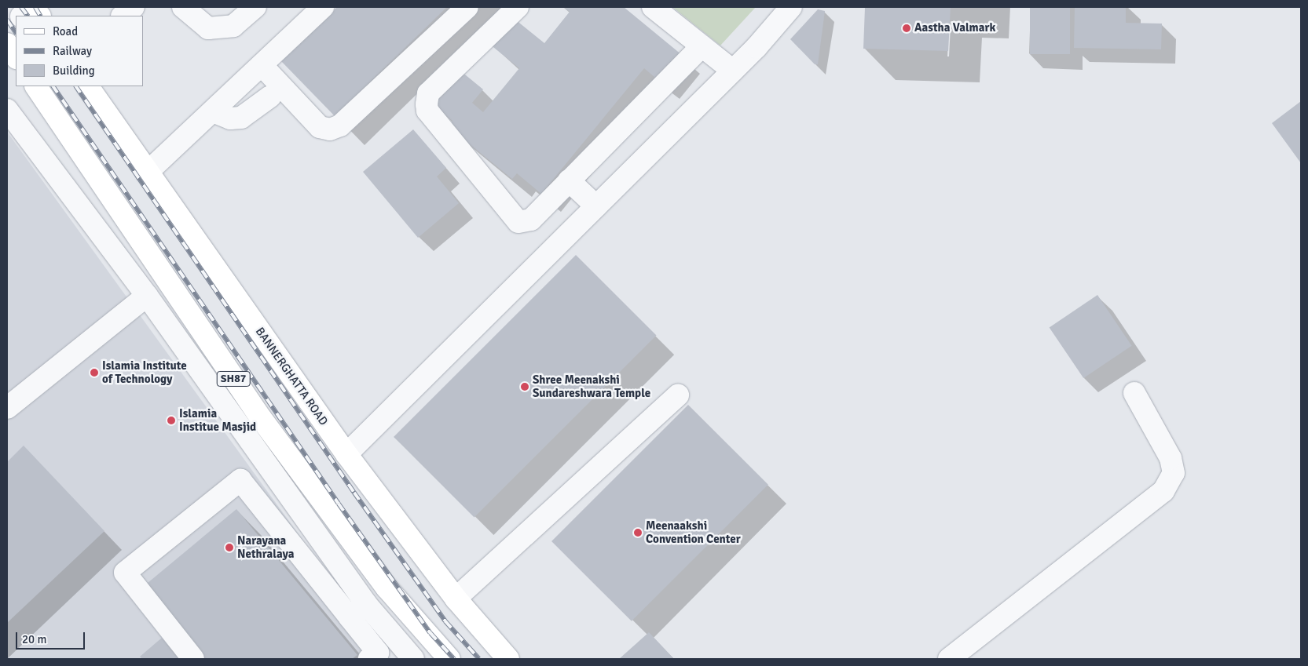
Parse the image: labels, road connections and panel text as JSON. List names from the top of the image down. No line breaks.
{"streets":{"main road":["BANNERGHATTA ROAD","SH87"]},"places":["Aastha Valmark","Islamia Institute of Technology","Shree Meenakshi Sundareshwara Temple","Islamia Institue Masjid","Meenaakshi Convention Center","Narayana Nethralaya"],"legend":["Road","Railway","Building"],"scale_bar":"20 m"}
